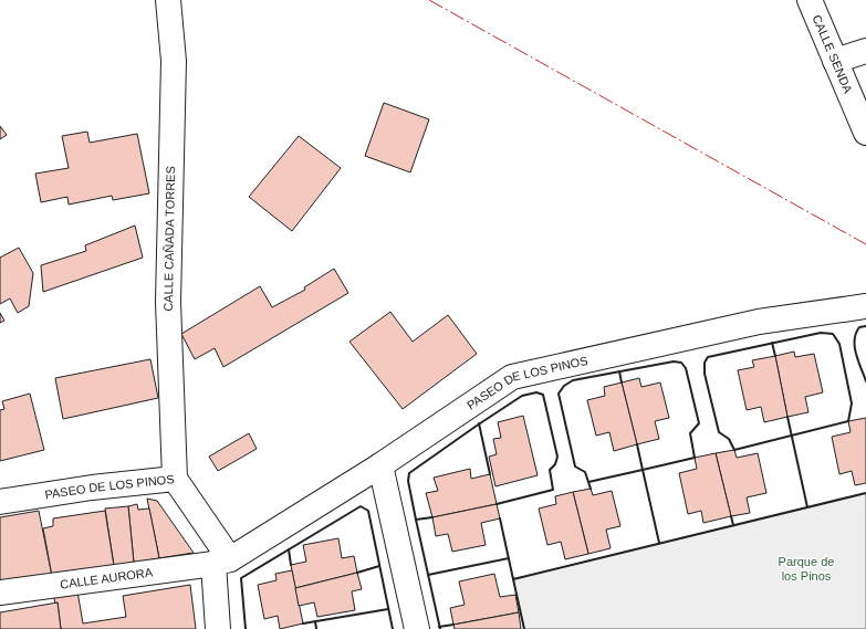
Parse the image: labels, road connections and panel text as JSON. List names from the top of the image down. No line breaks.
{"streets":{"street":["CALLE SENDA","CALLE CAÑADA TORRES","PASEO DE LOS PINOS","CALLE AURORA"]},"crossings":[["CALLE CAÑADA TORRES","PASEO DE LOS PINOS"],["PASEO DE LOS PINOS","CALLE AURORA"]],"parks":["Parque de los Pinos"]}
